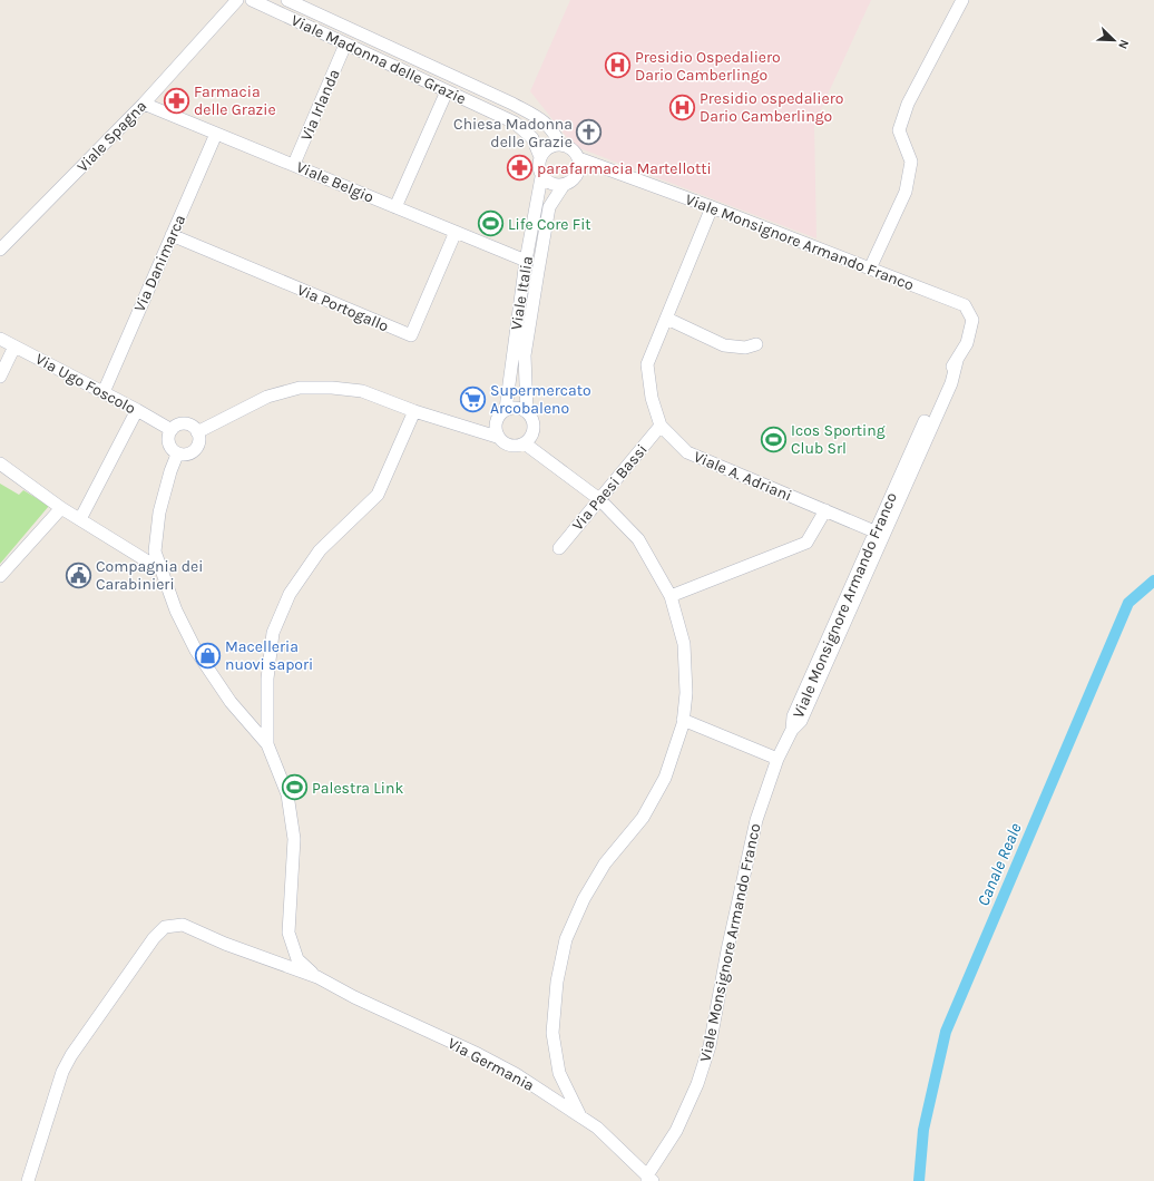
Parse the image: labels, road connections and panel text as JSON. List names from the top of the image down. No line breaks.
{"streets":{"street":["Viale Madonna delle Grazie","Via Irlanda","Viale Spagna","Viale Belgio","Viale Monsignore Armando Franco","Via Danimarca","Viale Italia","Via Portogallo","Via Ugo Foscolo","Viale A. Adriani","Via Paesi Bassi","Via Germania"]},"crossings":[["Viale Madonna delle Grazie","Via Irlanda"],["Viale Madonna delle Grazie","Viale Monsignore Armando Franco"],["Viale Madonna delle Grazie","Viale Italia"],["Via Irlanda","Viale Belgio"],["Viale Spagna","Viale Belgio"],["Viale Belgio","Via Danimarca"],["Viale Belgio","Viale Italia"],["Viale Belgio","Via Portogallo"],["Viale Monsignore Armando Franco","Viale Italia"],["Viale Monsignore Armando Franco","Viale A. Adriani"],["Viale Monsignore Armando Franco","Via Germania"],["Via Danimarca","Via Portogallo"],["Via Danimarca","Via Ugo Foscolo"],["Viale A. Adriani","Via Paesi Bassi"]],"water":["Canale Reale"],"places":{"hospital":["Presidio Ospedaliero Dario Camberlingo","Presidio ospedaliero Dario Camberlingo"],"pharmacy":["Farmacia delle Grazie","parafarmacia Martellotti"],"church":["Chiesa Madonna delle Grazie"],"sports":["Life Core Fit","Icos Sporting Club Srl","Palestra Link"],"supermarket":["Supermercato Arcobaleno"],"public building":["Compagnia dei Carabinieri"],"shop":["Macelleria nuovi sapori"]},"north":"bottom right"}
